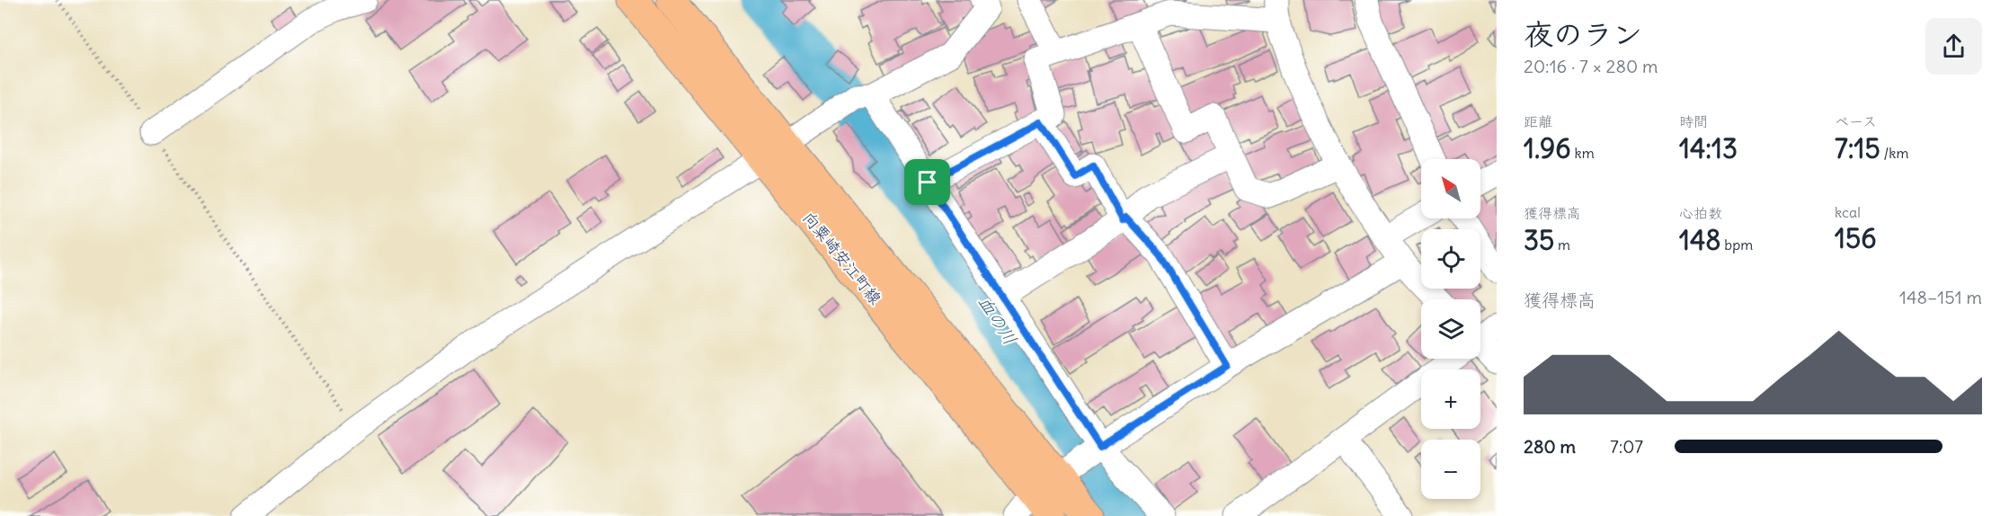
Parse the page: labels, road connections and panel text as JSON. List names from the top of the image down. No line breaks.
{"streets":{"main road":["向粟崎安江町線"]},"water":["血の川"],"north":"top left","page":{"heading":["夜のラン","20:16 · 7 × 280 m"],"stats":[["距離","1.96 km"],["時間","14:13"],["ペース","7:15 /km"],["獲得標高","35 m"],["心拍数","148 bpm"],["kcal","156"]],"map_buttons":["+","−"],"chart":["獲得標高","148–151 m"],"list":[{"name":"280 m","note":"7:07"}]}}
